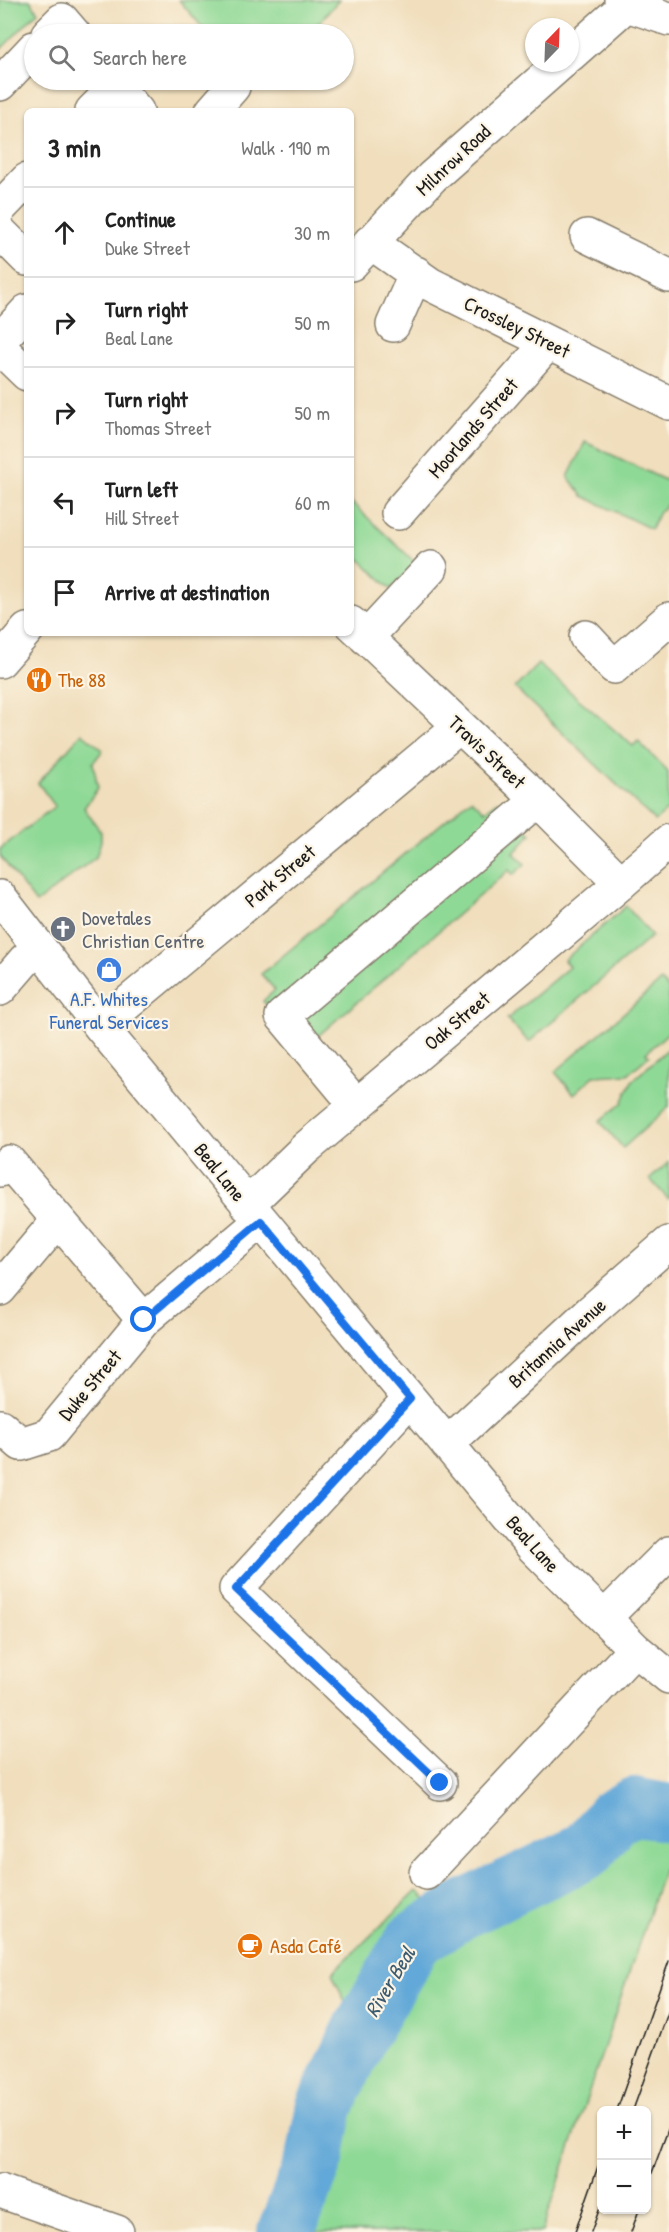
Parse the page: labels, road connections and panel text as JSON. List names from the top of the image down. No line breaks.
{"streets":{"street":["Milnrow Road","Crossley Street","Moorlands Street","Travis Street","Park Street","Oak Street","Beal Lane","Britannia Avenue","Duke Street"]},"crossings":[["Milnrow Road","Crossley Street"],["Crossley Street","Moorlands Street"],["Travis Street","Park Street"],["Travis Street","Oak Street"],["Park Street","Beal Lane"],["Oak Street","Beal Lane"],["Oak Street","Duke Street"],["Beal Lane","Britannia Avenue"],["Beal Lane","Duke Street"]],"water":["River Beal"],"places":{"restaurant":["The 88"],"church":["Dovetales Christian Centre"],"shop":["A.F. Whites Funeral Services"],"cafe":["Asda Café"]},"north":"top right","page":{"search":"Search here","heading":["3 min","Walk · 190 m"],"list":[["Continue","Duke Street","30 m"],["Turn right","Beal Lane","50 m"],["Turn right","Thomas Street","50 m"],["Turn left","Hill Street","60 m"],"Arrive at destination"],"map_buttons":["+","−"]}}
